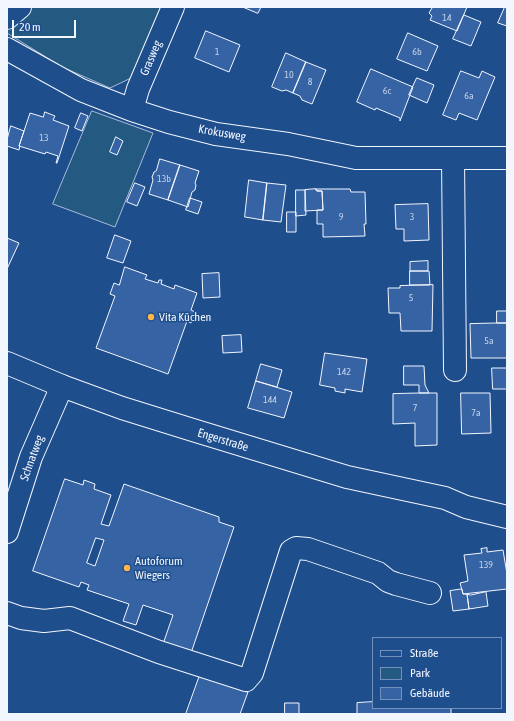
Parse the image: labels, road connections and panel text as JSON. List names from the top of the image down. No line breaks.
{"streets":{"street":["Grasweg","Krokusweg","Engerstraße","Schnatweg"]},"crossings":[["Grasweg","Krokusweg"],["Engerstraße","Schnatweg"]],"places":["Vita Küchen","Autoforum Wiegers"],"house_numbers":["14","1","6b","10","8","6c","6a","13","13b","9","3","5","5a","142","144","7","7a","139"],"legend":["Straße","Park","Gebäude"],"scale_bar":"20 m"}
